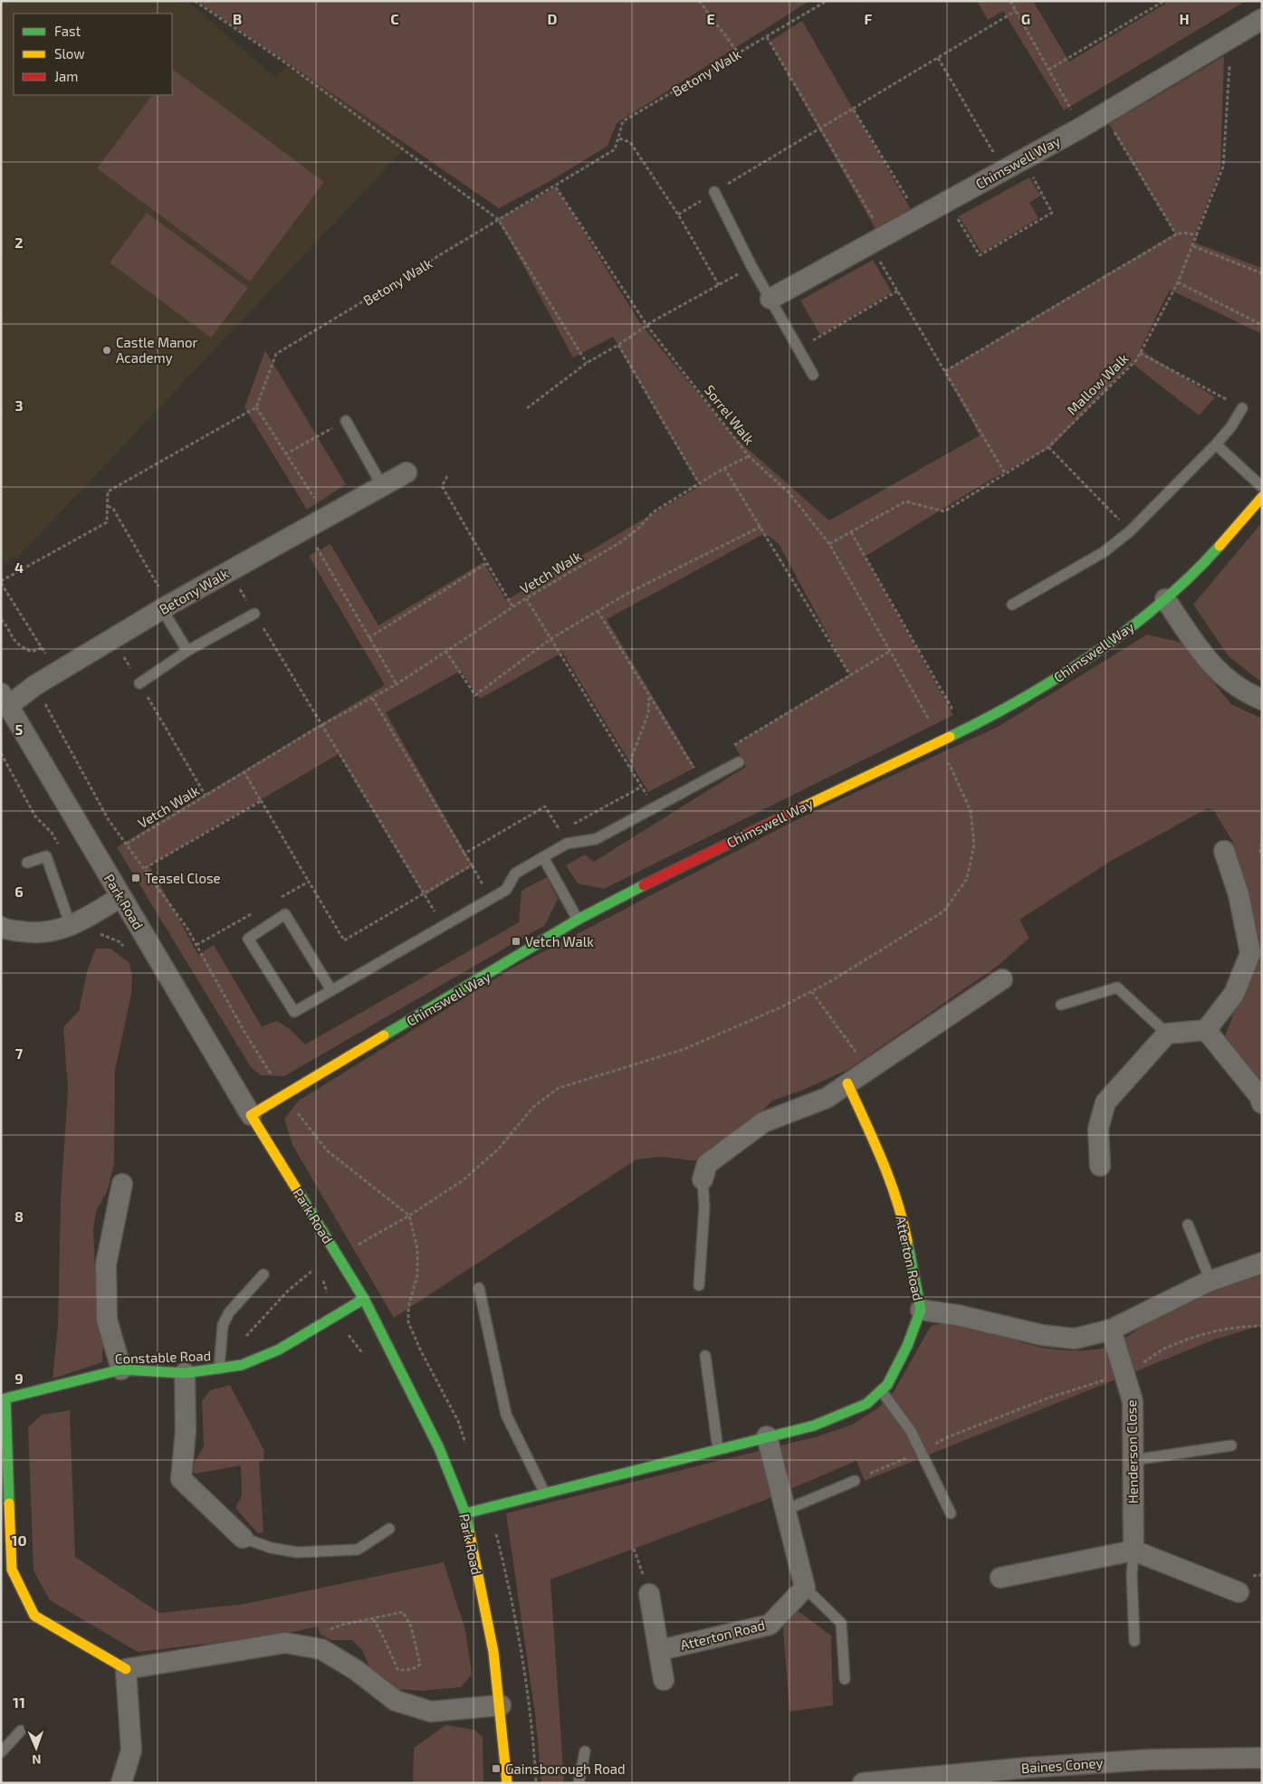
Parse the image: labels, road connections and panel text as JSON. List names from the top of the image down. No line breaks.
{"streets":{"street":["Betony Walk","Chimswell Way","Park Road","Atterton Road","Constable Road","Henderson Close","Baines Coney"],"path":["Mallow Walk","Sorrel Walk","Vetch Walk"]},"crossings":[["Betony Walk","Sorrel Walk"],["Betony Walk","Park Road"],["Chimswell Way","Mallow Walk"],["Chimswell Way","Park Road"],["Mallow Walk","Sorrel Walk"],["Sorrel Walk","Vetch Walk"],["Park Road","Atterton Road"],["Park Road","Constable Road"]],"places":{"other":["Castle Manor Academy"],"transit":["Teasel Close","Vetch Walk","Gainsborough Road"]},"legend":["Fast","Slow","Jam"],"north":"bottom","grid":{"columns":["B","C","D","E","F","G","H"],"rows":["2","3","4","5","6","7","8","9","10","11"]}}
